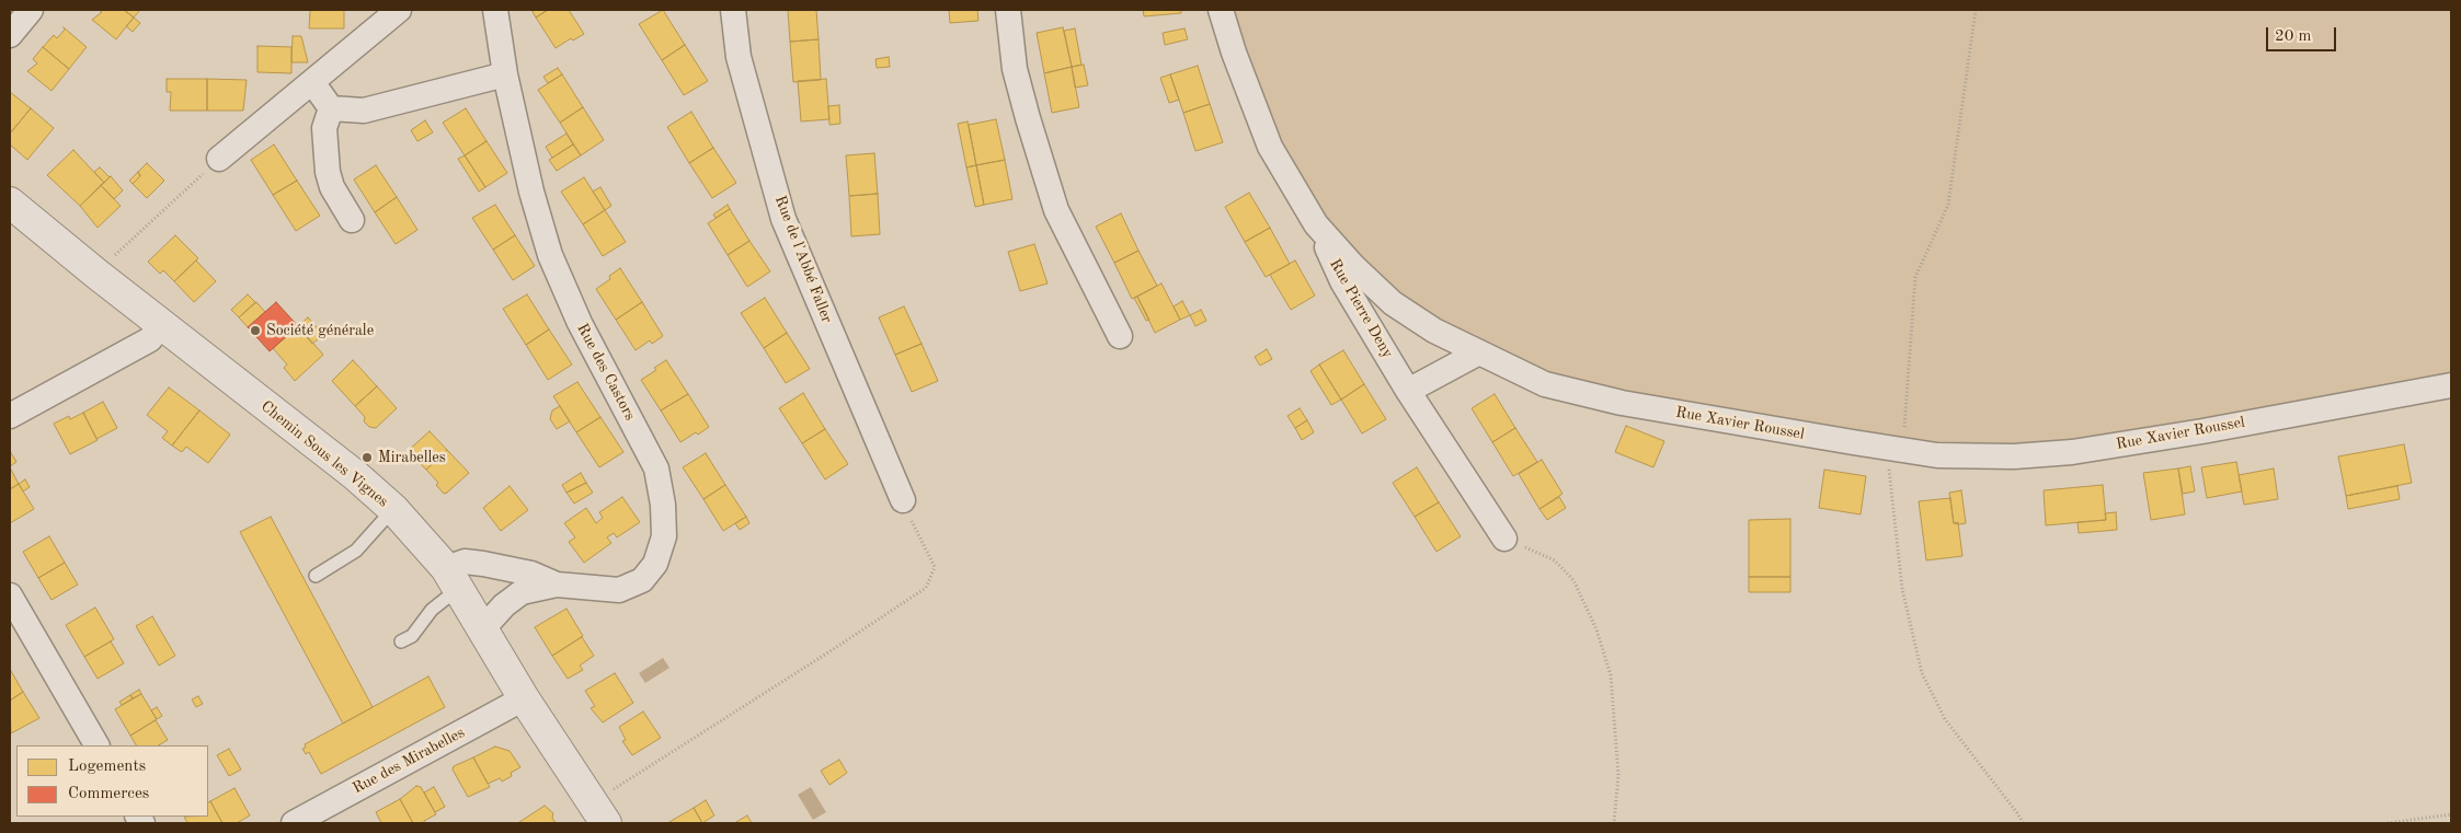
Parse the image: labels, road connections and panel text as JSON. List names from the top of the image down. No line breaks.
{"streets":{"street":["Rue de l'Abbé Faller","Rue Pierre Deny","Rue des Castors","Rue Xavier Roussel","Chemin Sous les Vignes","Rue des Mirabelles"]},"crossings":[["Rue Pierre Deny","Rue Xavier Roussel"],["Rue des Castors","Chemin Sous les Vignes"],["Chemin Sous les Vignes","Rue des Mirabelles"]],"places":["Société générale","Mirabelles"],"legend":["Logements","Commerces"],"scale_bar":"20 m"}
